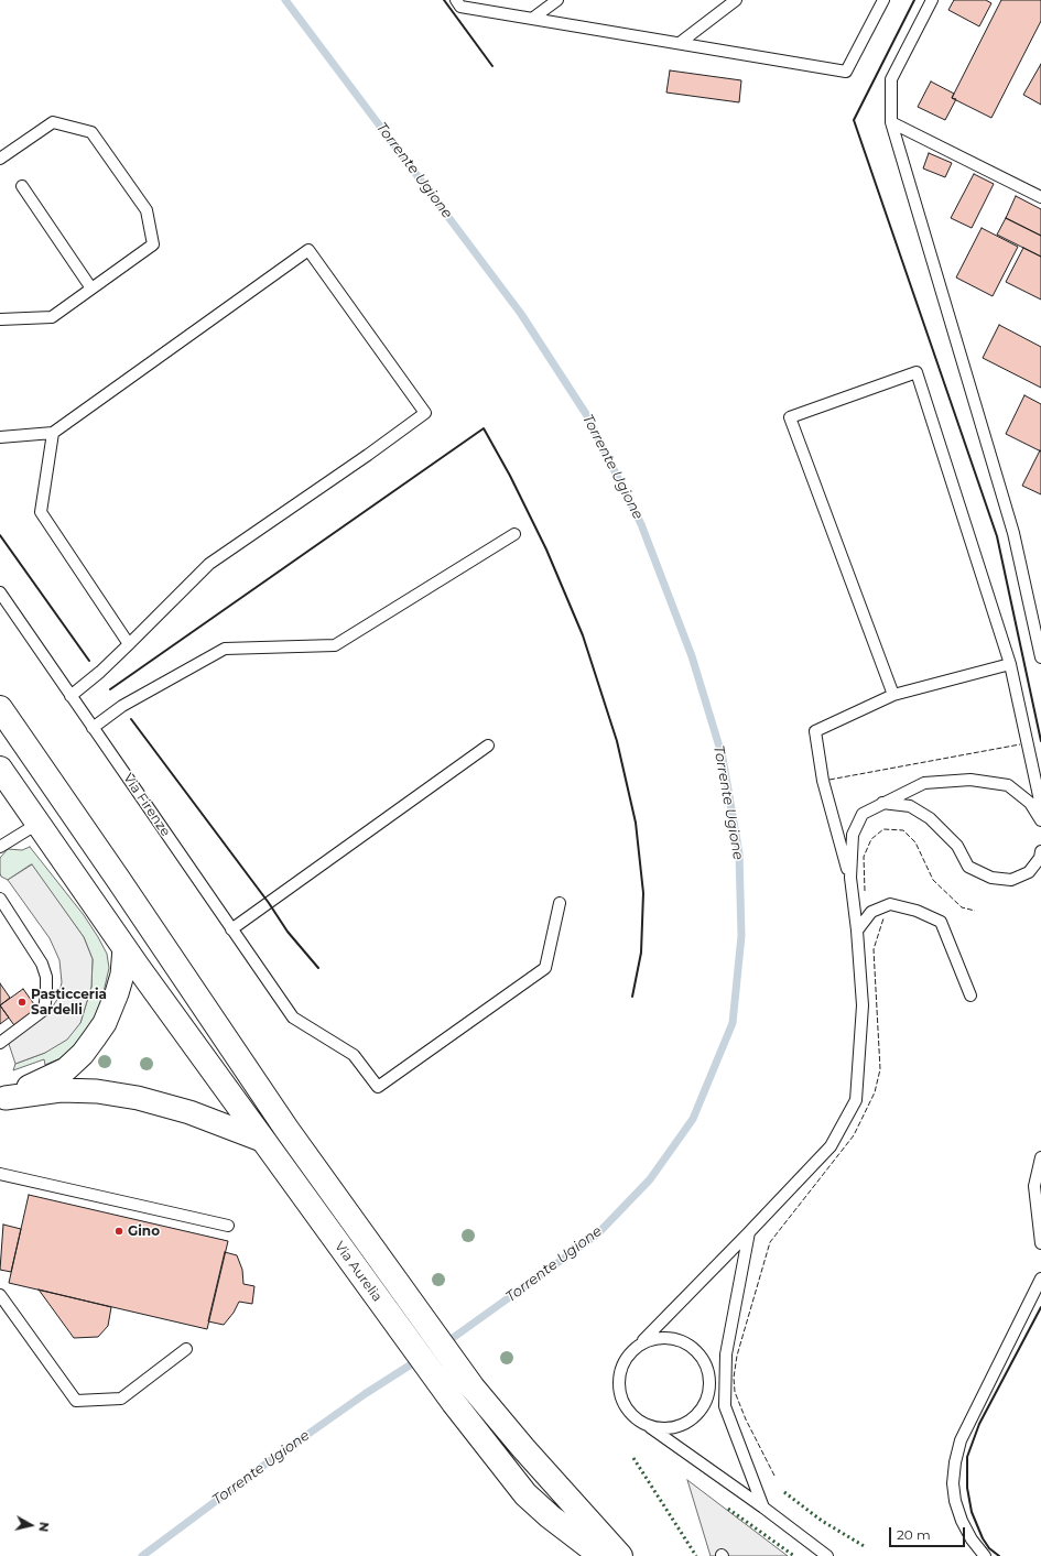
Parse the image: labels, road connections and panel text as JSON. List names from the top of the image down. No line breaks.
{"streets":{"main road":["Via Aurelia"],"lane":["Via Firenze"]},"water":["Torrente Ugione"],"places":["Pasticceria Sardelli","Gino"],"scale_bar":"20 m","north":"right"}
